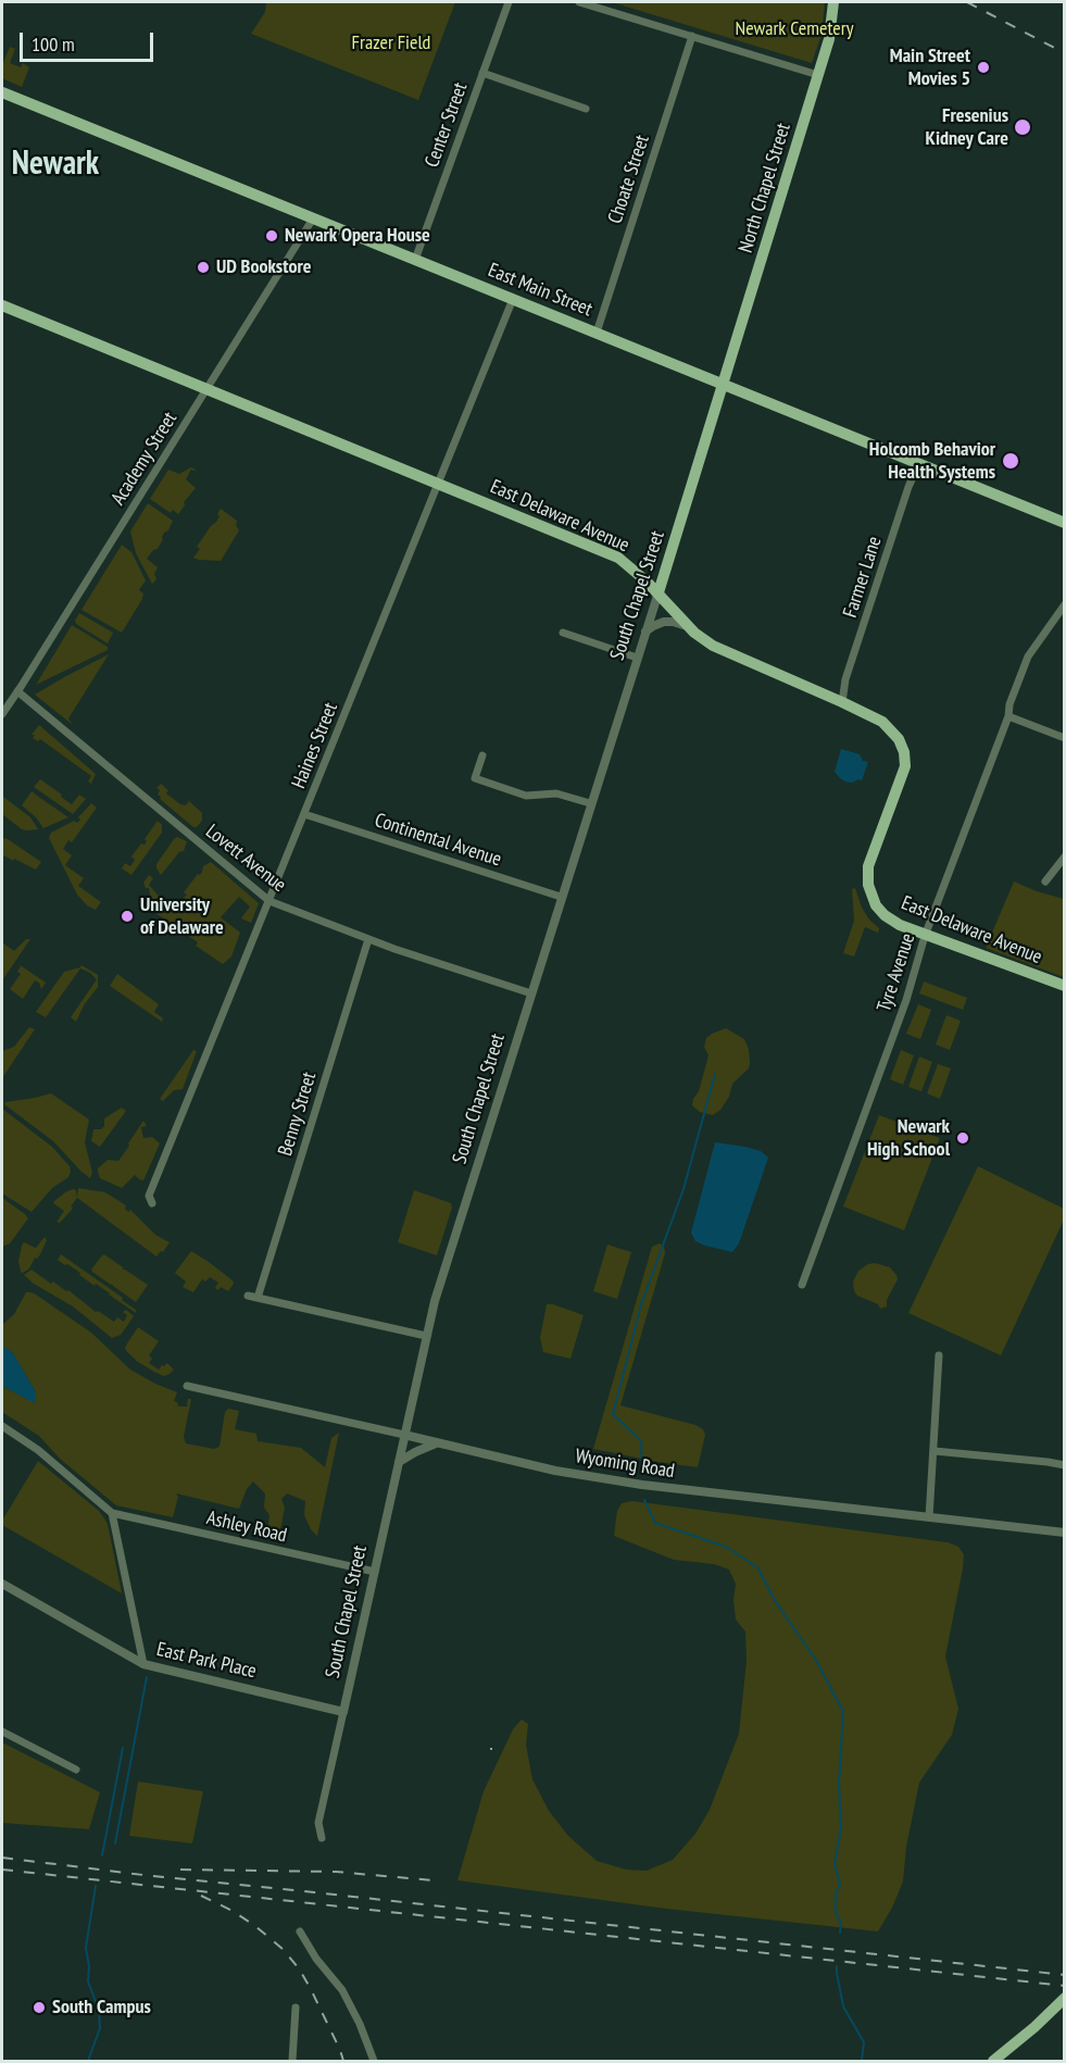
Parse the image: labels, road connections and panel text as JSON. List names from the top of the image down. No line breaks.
{"streets":{"main road":["North Chapel Street","East Main Street","East Delaware Avenue","South Chapel Street"],"street":["Center Street","Choate Street","Academy Street","Farmer Lane","Haines Street","Continental Avenue","Lovett Avenue","Tyre Avenue","Benny Street","Wyoming Road","Ashley Road","East Park Place"]},"crossings":[["Center Street","East Main Street"],["Choate Street","East Main Street"],["North Chapel Street","East Main Street"],["North Chapel Street","South Chapel Street"],["East Main Street","Academy Street"],["East Main Street","Farmer Lane"],["East Main Street","South Chapel Street"],["East Main Street","Haines Street"],["Academy Street","East Delaware Avenue"],["Academy Street","Lovett Avenue"],["East Delaware Avenue","Farmer Lane"],["East Delaware Avenue","South Chapel Street"],["East Delaware Avenue","Haines Street"],["East Delaware Avenue","Tyre Avenue"],["South Chapel Street","Continental Avenue"],["South Chapel Street","Lovett Avenue"],["South Chapel Street","Wyoming Road"],["South Chapel Street","Ashley Road"],["South Chapel Street","East Park Place"],["Haines Street","Continental Avenue"],["Haines Street","Lovett Avenue"],["Lovett Avenue","Benny Street"]],"districts":["Newark"],"parks":["Newark Cemetery","Frazer Field"],"places":["Main Street Movies 5","Fresenius Kidney Care","Newark Opera House","UD Bookstore","Holcomb Behavior Health Systems","University of Delaware","Newark High School","South Campus"],"scale_bar":"100 m"}
